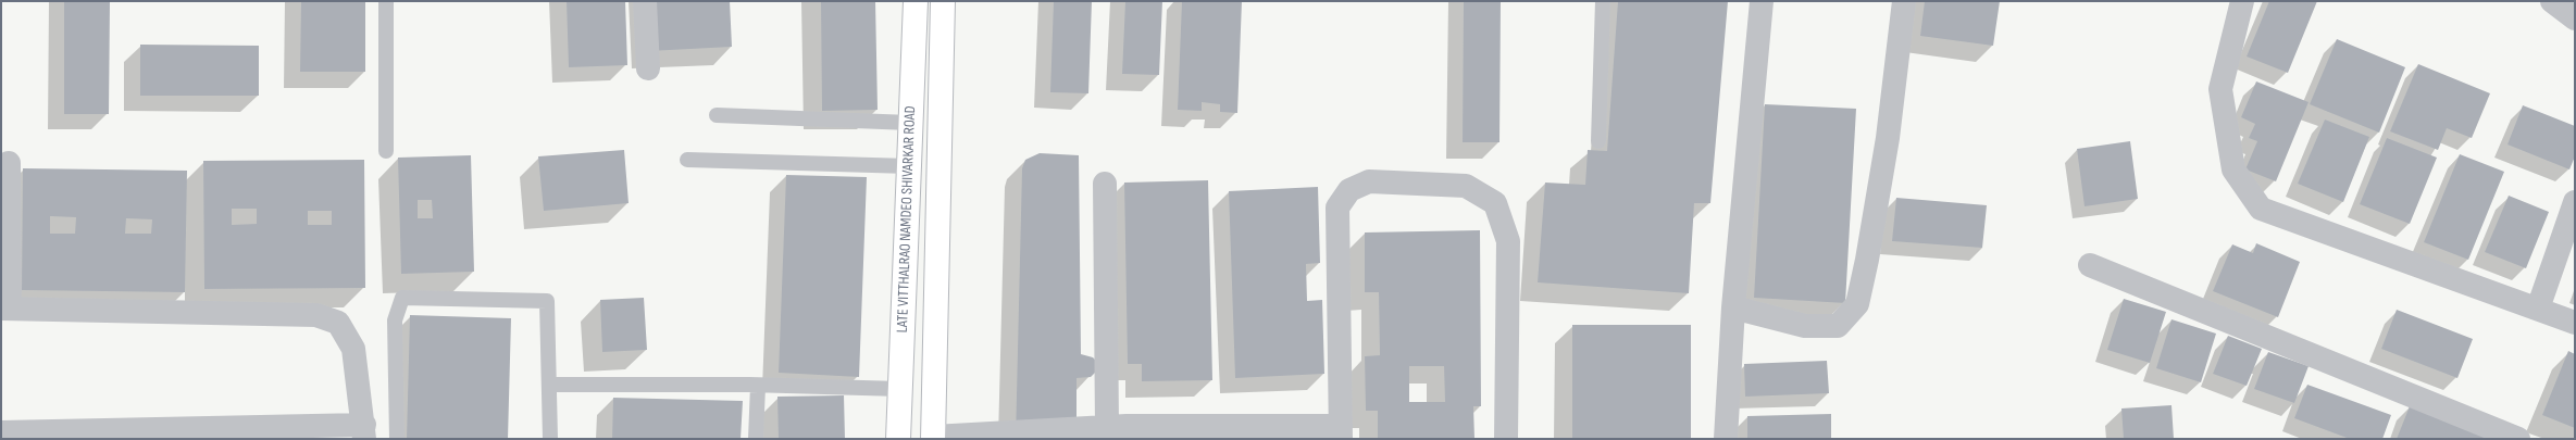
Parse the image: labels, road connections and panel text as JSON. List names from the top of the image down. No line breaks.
{"streets":{"main road":["LATE VITTHALRAO NAMDEO SHIVARKAR ROAD"]}}
